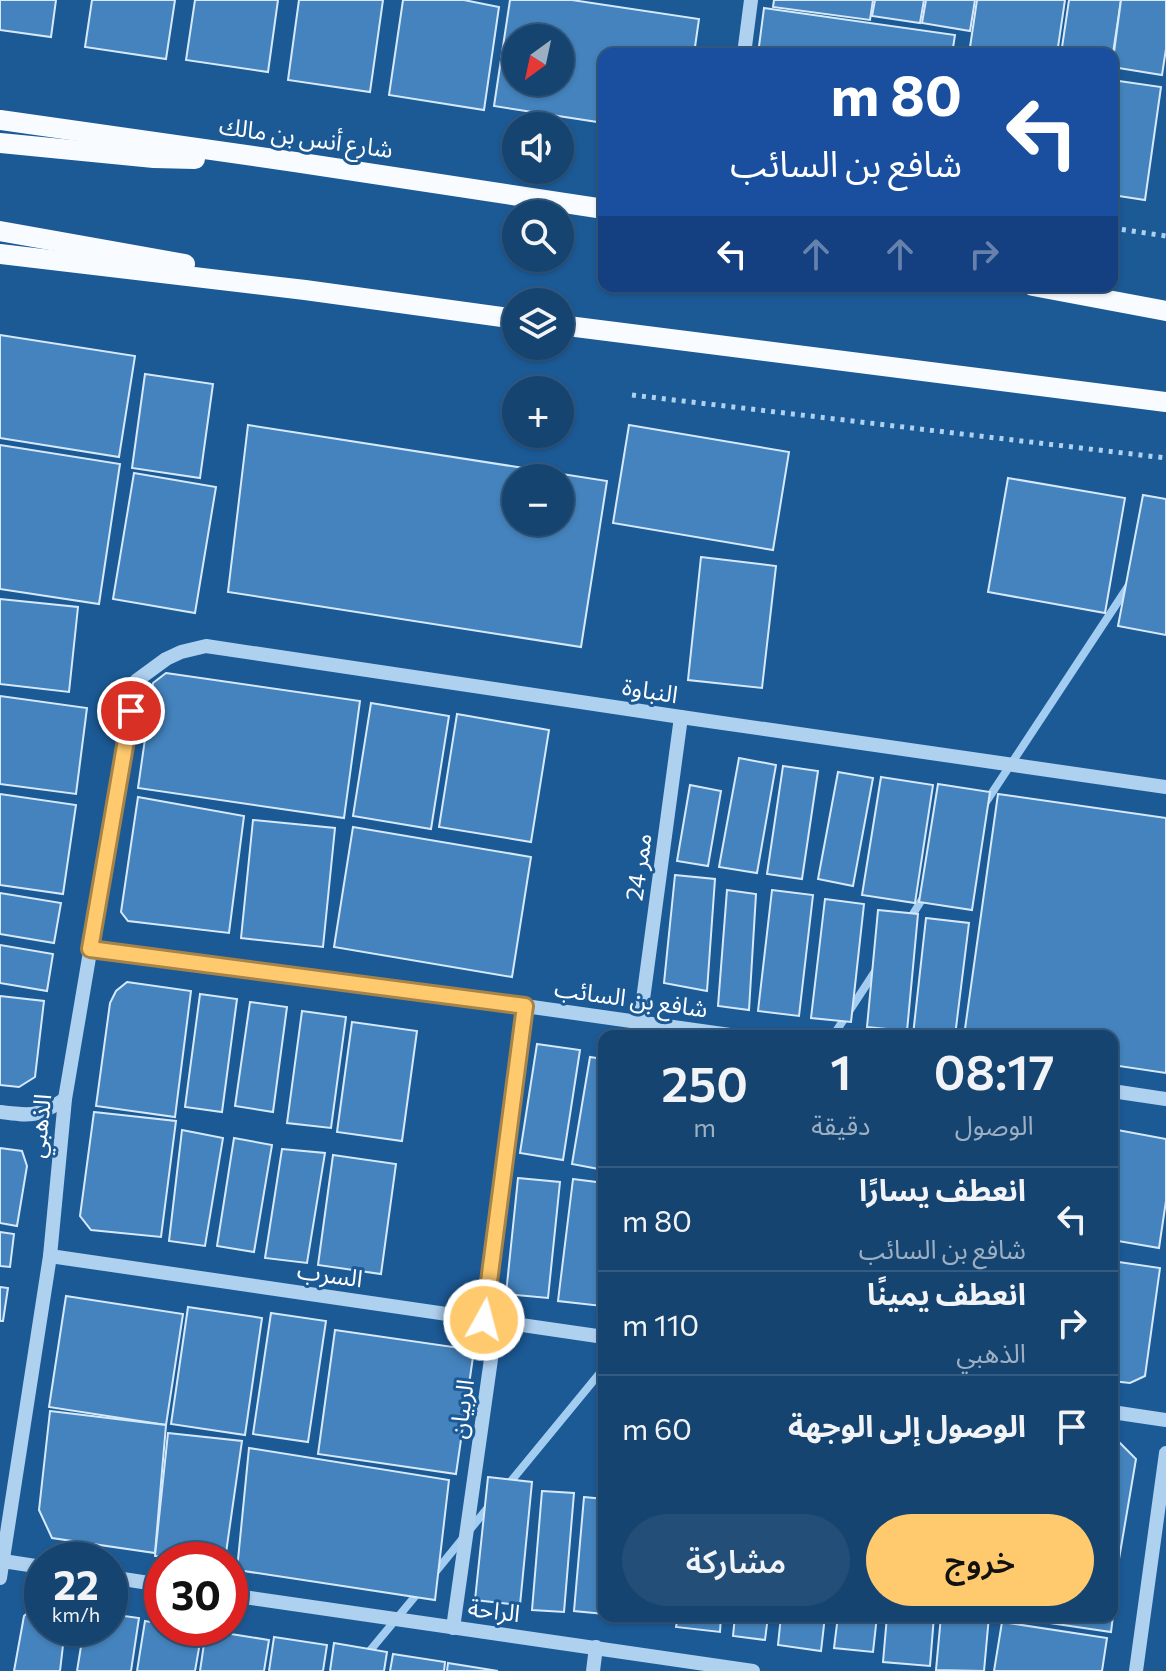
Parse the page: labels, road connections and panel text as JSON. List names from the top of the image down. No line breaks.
{"streets":{"main road":["شارع أنس بن مالك"],"street":["النباوة","ممر 24","شافع بن السائب","الذهبي","السرب","الربيان","الراحة"]},"crossings":[["النباوة","ممر 24"],["النباوة","الذهبي"],["ممر 24","شافع بن السائب"],["شافع بن السائب","الذهبي"],["شافع بن السائب","الربيان"],["الذهبي","السرب"],["السرب","الربيان"],["الربيان","الراحة"]],"north":"bottom left","page":{"map_buttons":["+","−"],"turn":["80 m","شافع بن السائب"],"eta":["08:17","الوصول","1","دقيقة","250","m"],"list":[{"name":"انعطف يسارًا","note":"شافع بن السائب","value":"80 m"},{"name":"انعطف يمينًا","note":"الذهبي","value":"110 m"},{"name":"الوصول إلى الوجهة","value":"60 m"}],"buttons":["خروج","مشاركة"],"speed":"22 km/h","limit":"30"}}
